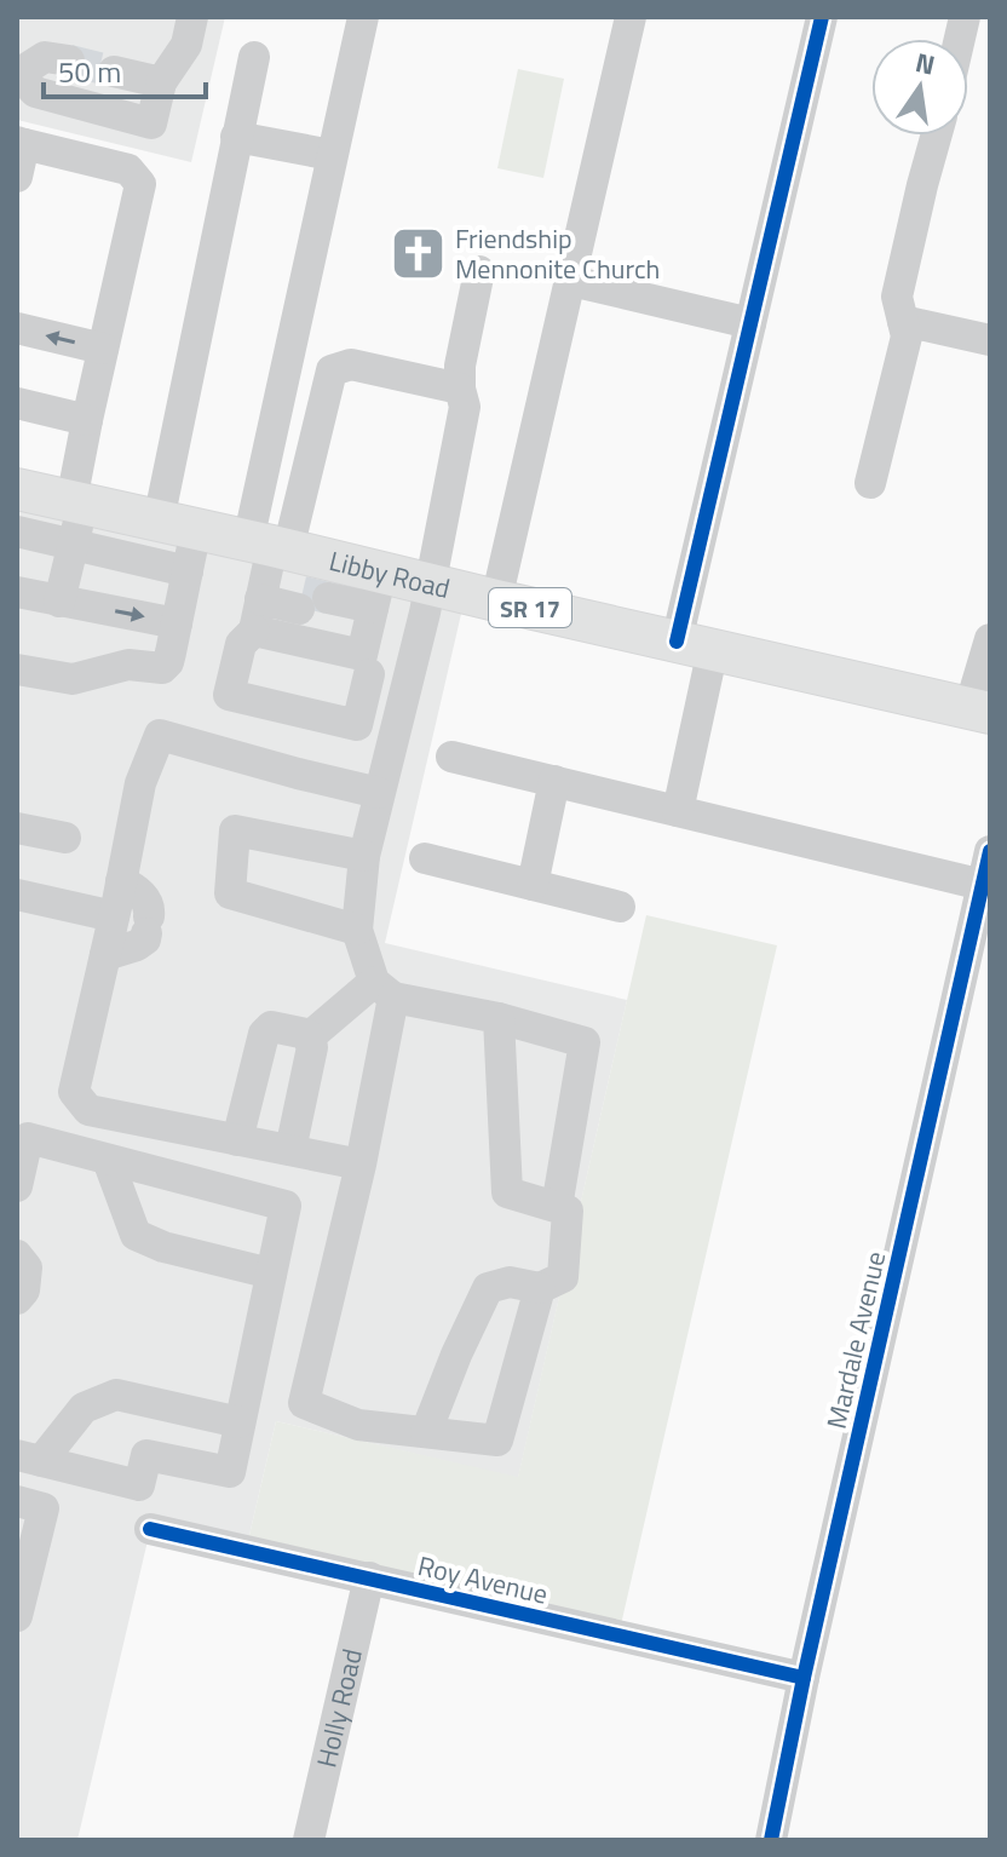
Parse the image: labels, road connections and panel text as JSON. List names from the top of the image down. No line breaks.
{"streets":{"main road":["Libby Road","SR 17"],"street":["Mardale Avenue","Roy Avenue","Holly Road"]},"crossings":[["Mardale Avenue","Roy Avenue"],["Roy Avenue","Holly Road"]],"places":{"church":["Friendship Mennonite Church"]},"scale_bar":"50 m","north":"top"}
